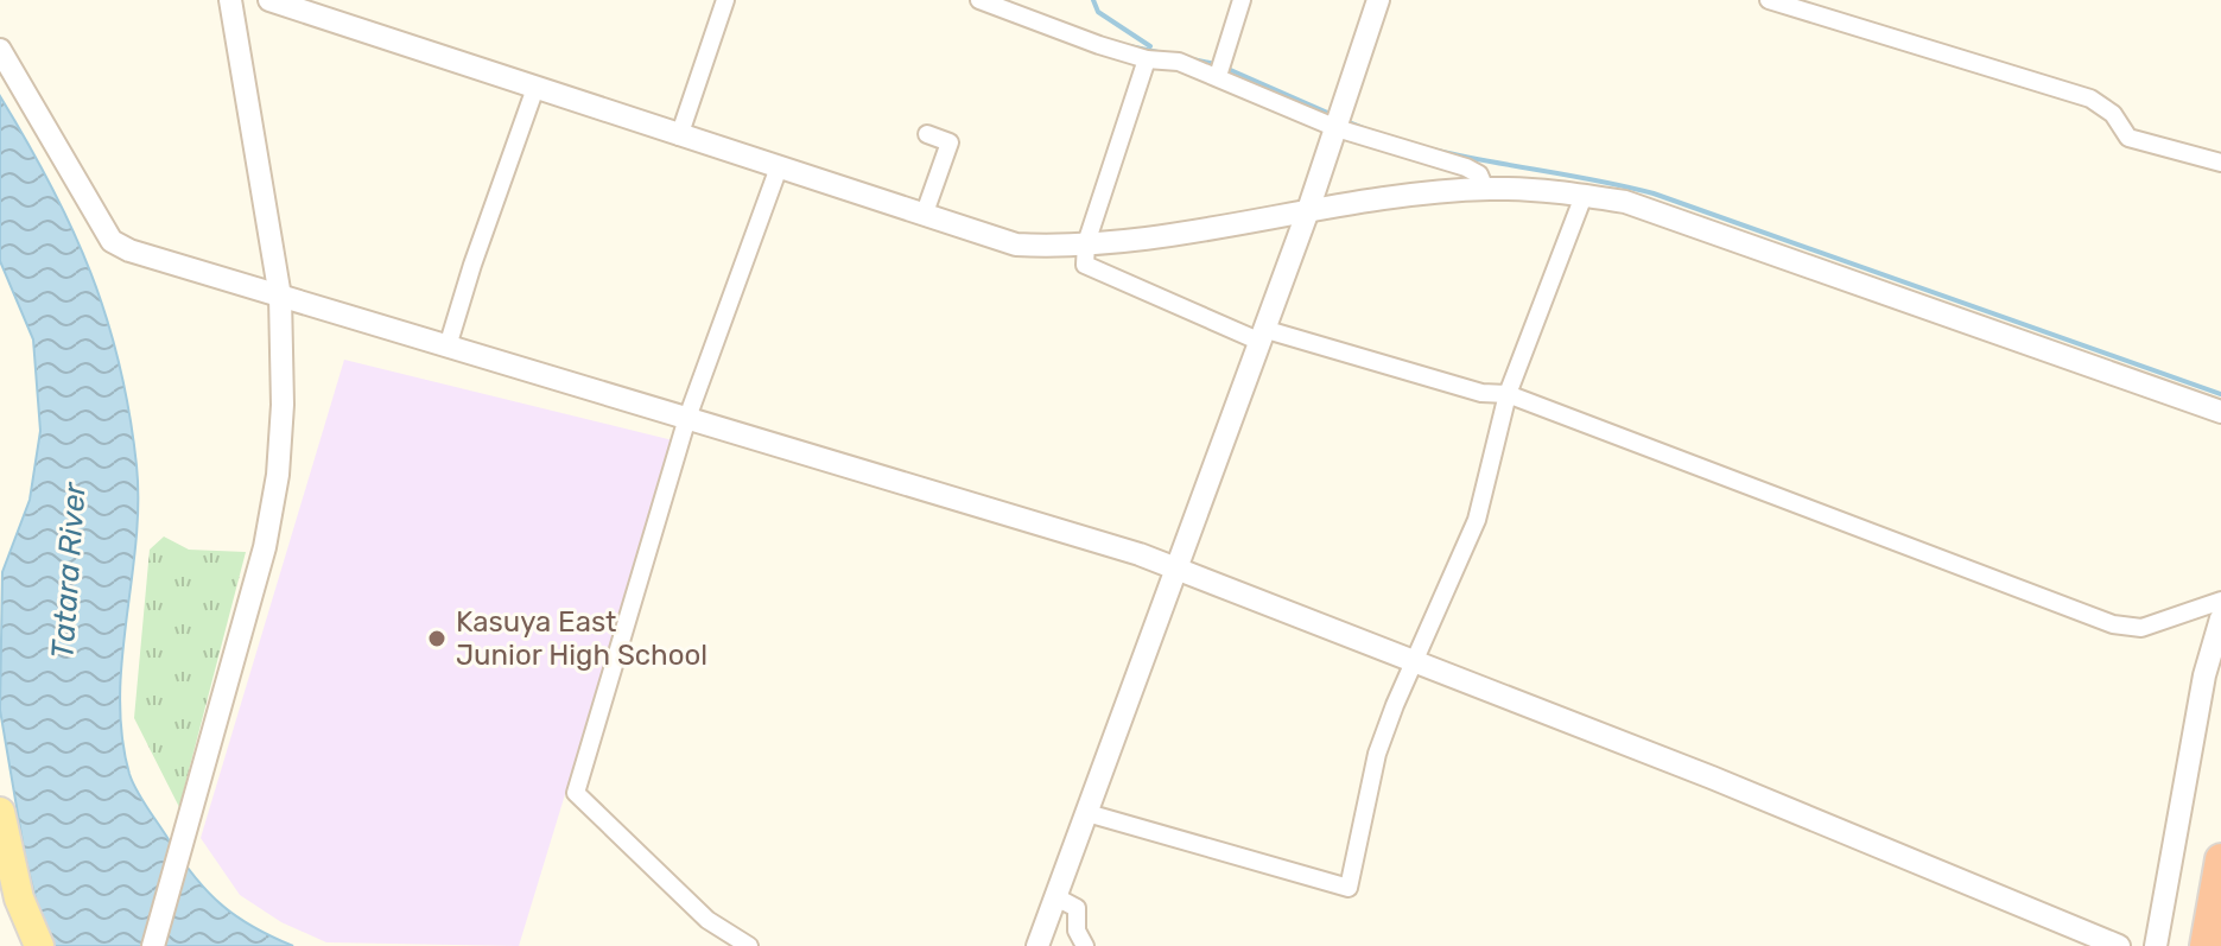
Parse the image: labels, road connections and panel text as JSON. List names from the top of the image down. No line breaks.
{"water":["Tatara River"],"places":["Kasuya East Junior High School"]}
